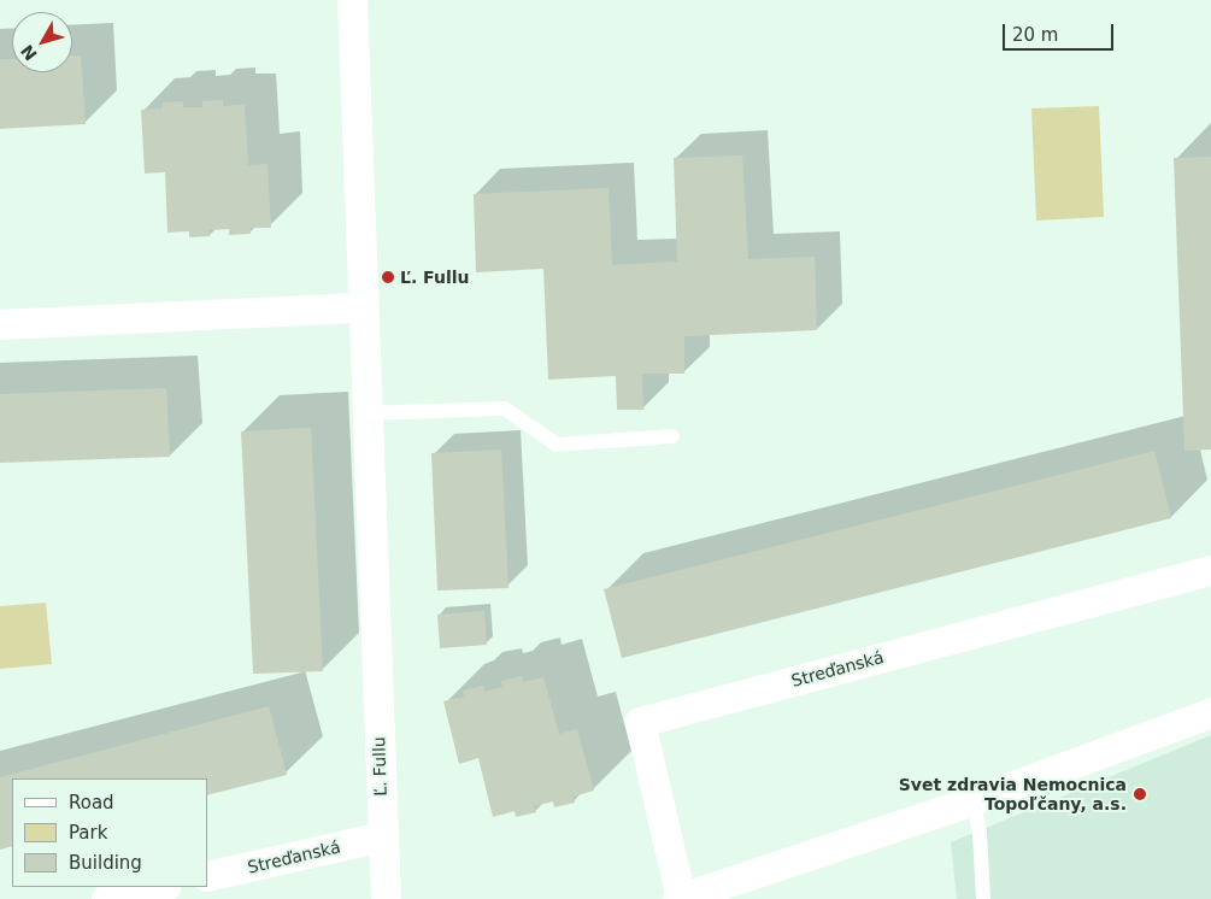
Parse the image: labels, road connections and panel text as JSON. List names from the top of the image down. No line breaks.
{"streets":{"street":["Streďanská","Ľ. Fullu"]},"crossings":[["Streďanská","Ľ. Fullu"]],"places":["Ľ. Fullu","Svet zdravia Nemocnica Topoľčany, a.s."],"legend":["Road","Park","Building"],"scale_bar":"20 m","north":"bottom left"}
